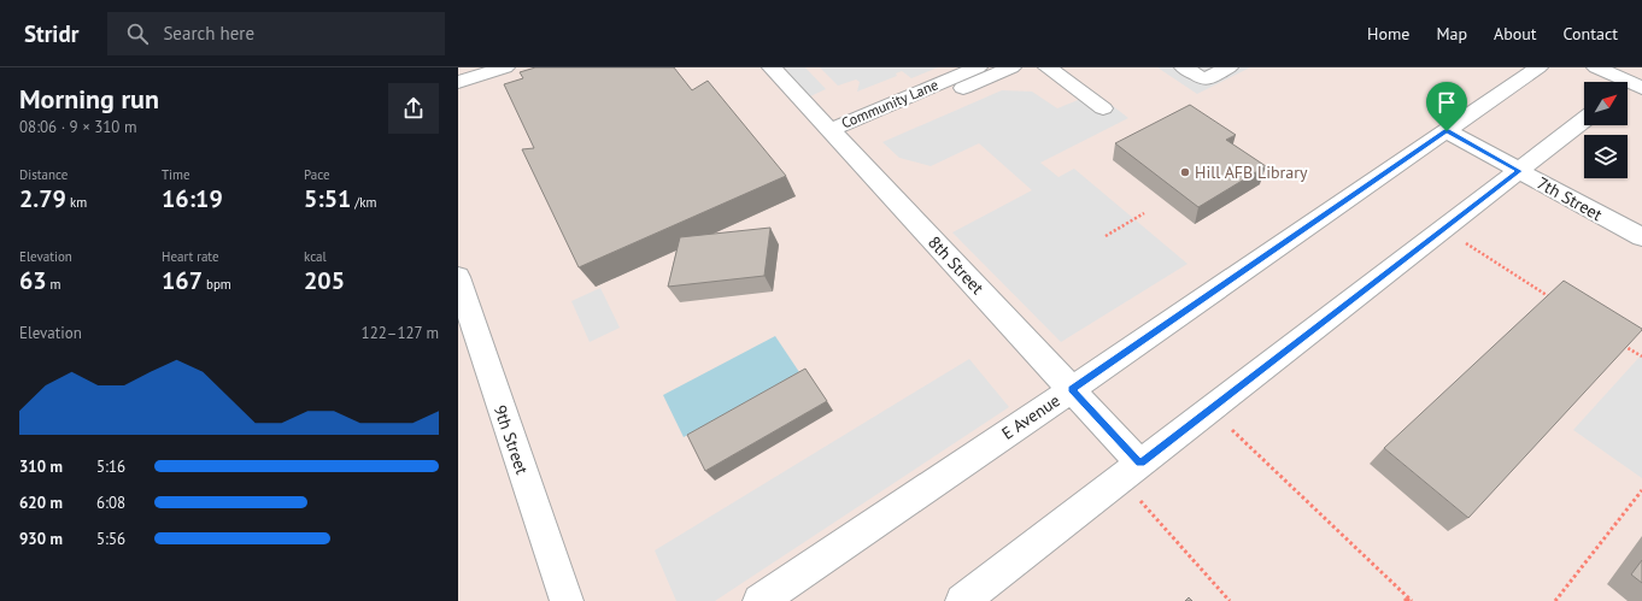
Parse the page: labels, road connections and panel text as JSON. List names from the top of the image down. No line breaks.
{"streets":{"lane":["Community Lane","7th Street","8th Street","E Avenue","9th Street"]},"crossings":[["Community Lane","8th Street"],["7th Street","E Avenue"],["8th Street","E Avenue"]],"places":["Hill AFB Library"],"north":"top right","page":{"header":"Stridr","search":"Search here","nav":["Home","Map","About","Contact"],"heading":["Morning run","08:06 · 9 × 310 m"],"stats":[["Distance","2.79 km"],["Time","16:19"],["Pace","5:51 /km"],["Elevation","63 m"],["Heart rate","167 bpm"],["kcal","205"]],"chart":["Elevation","122–127 m"],"list":[{"name":"310 m","note":"5:16"},{"name":"620 m","note":"6:08"},{"name":"930 m","note":"5:56"}]}}
